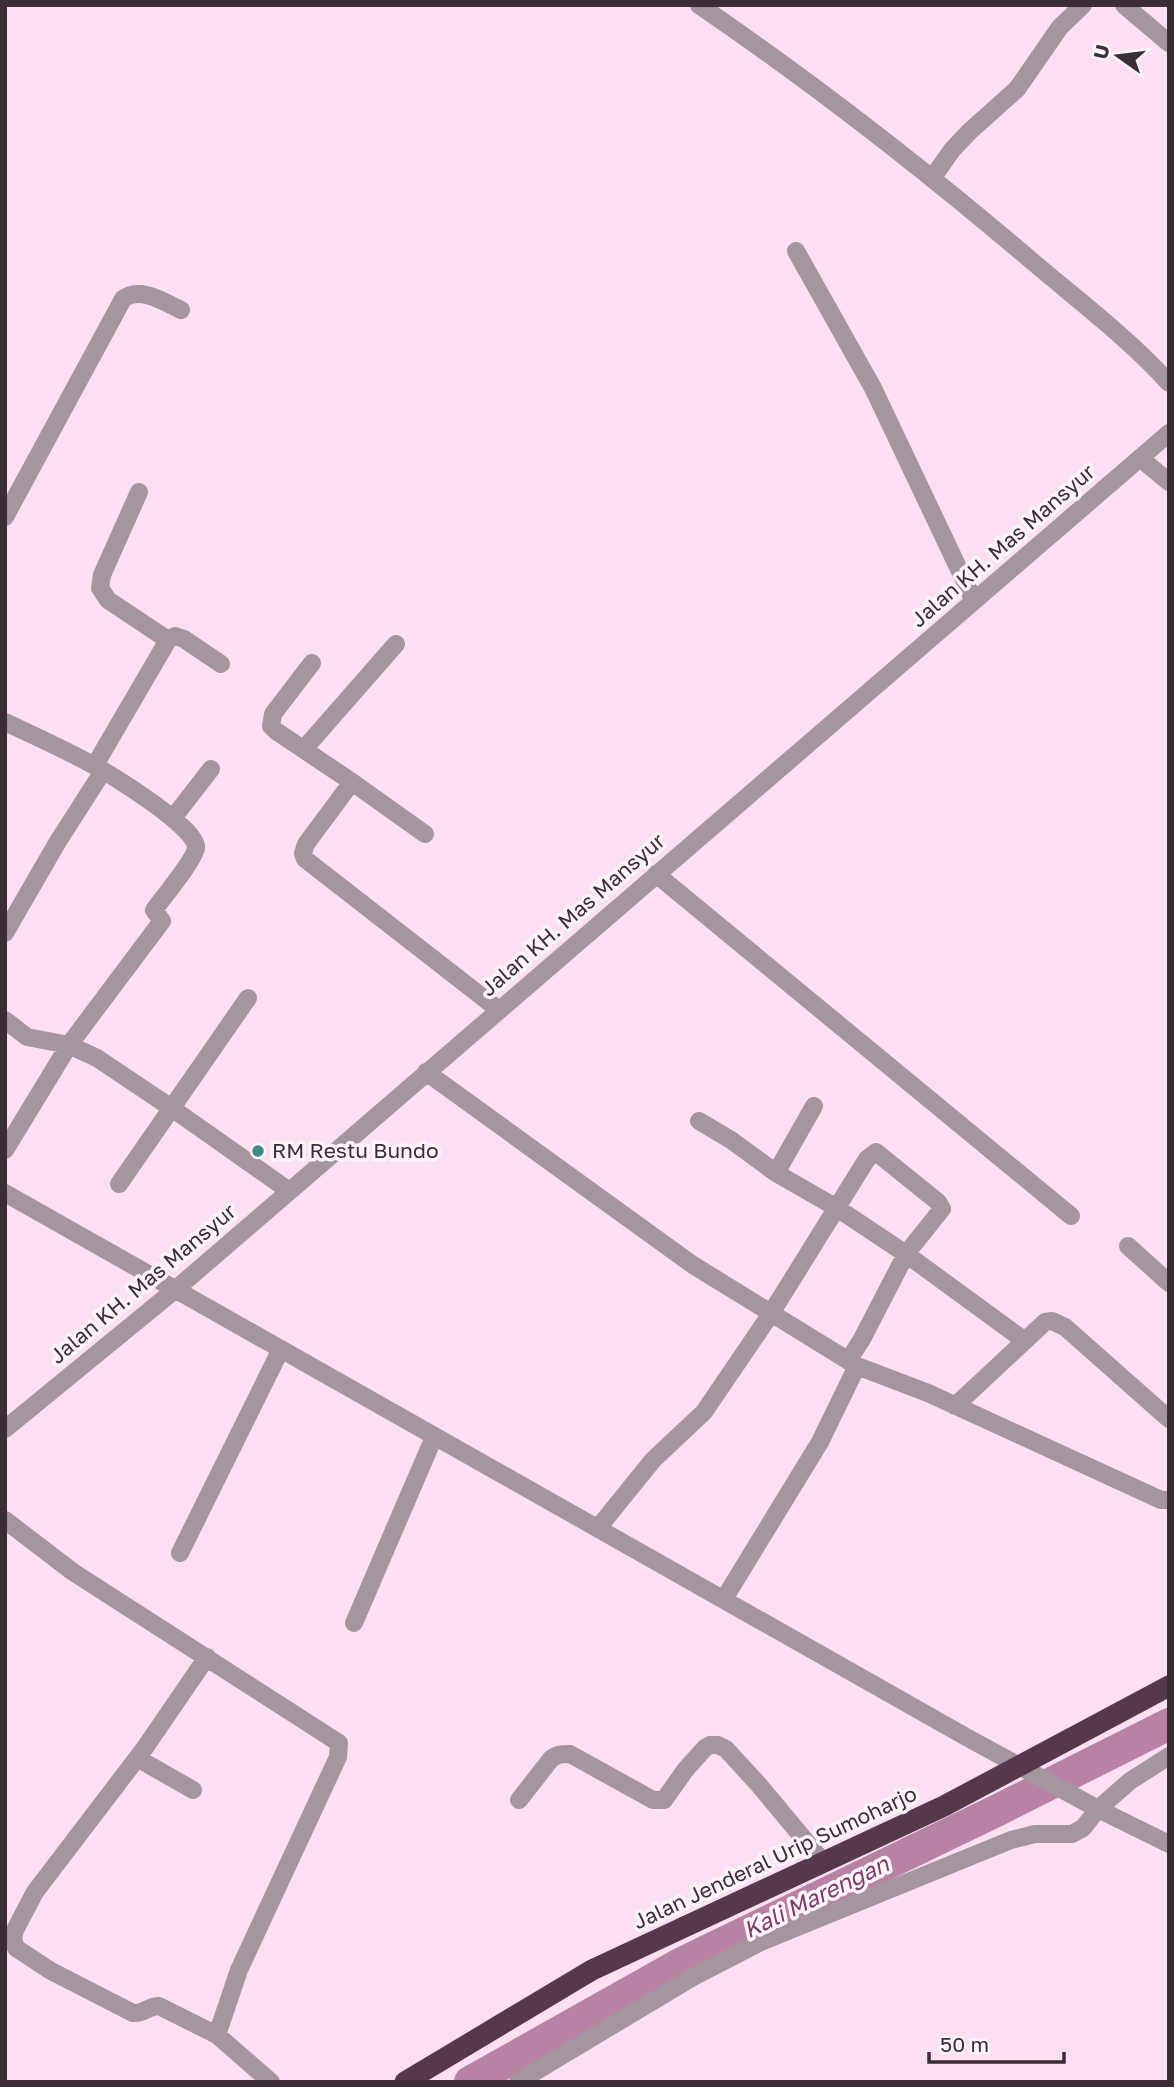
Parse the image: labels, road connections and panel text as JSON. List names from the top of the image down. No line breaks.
{"streets":{"highway":["Jalan Jenderal Urip Sumoharjo"],"street":["Jalan KH. Mas Mansyur"]},"water":["Kali Marengan"],"places":["RM Restu Bundo"],"scale_bar":"50 m","north":"left"}
